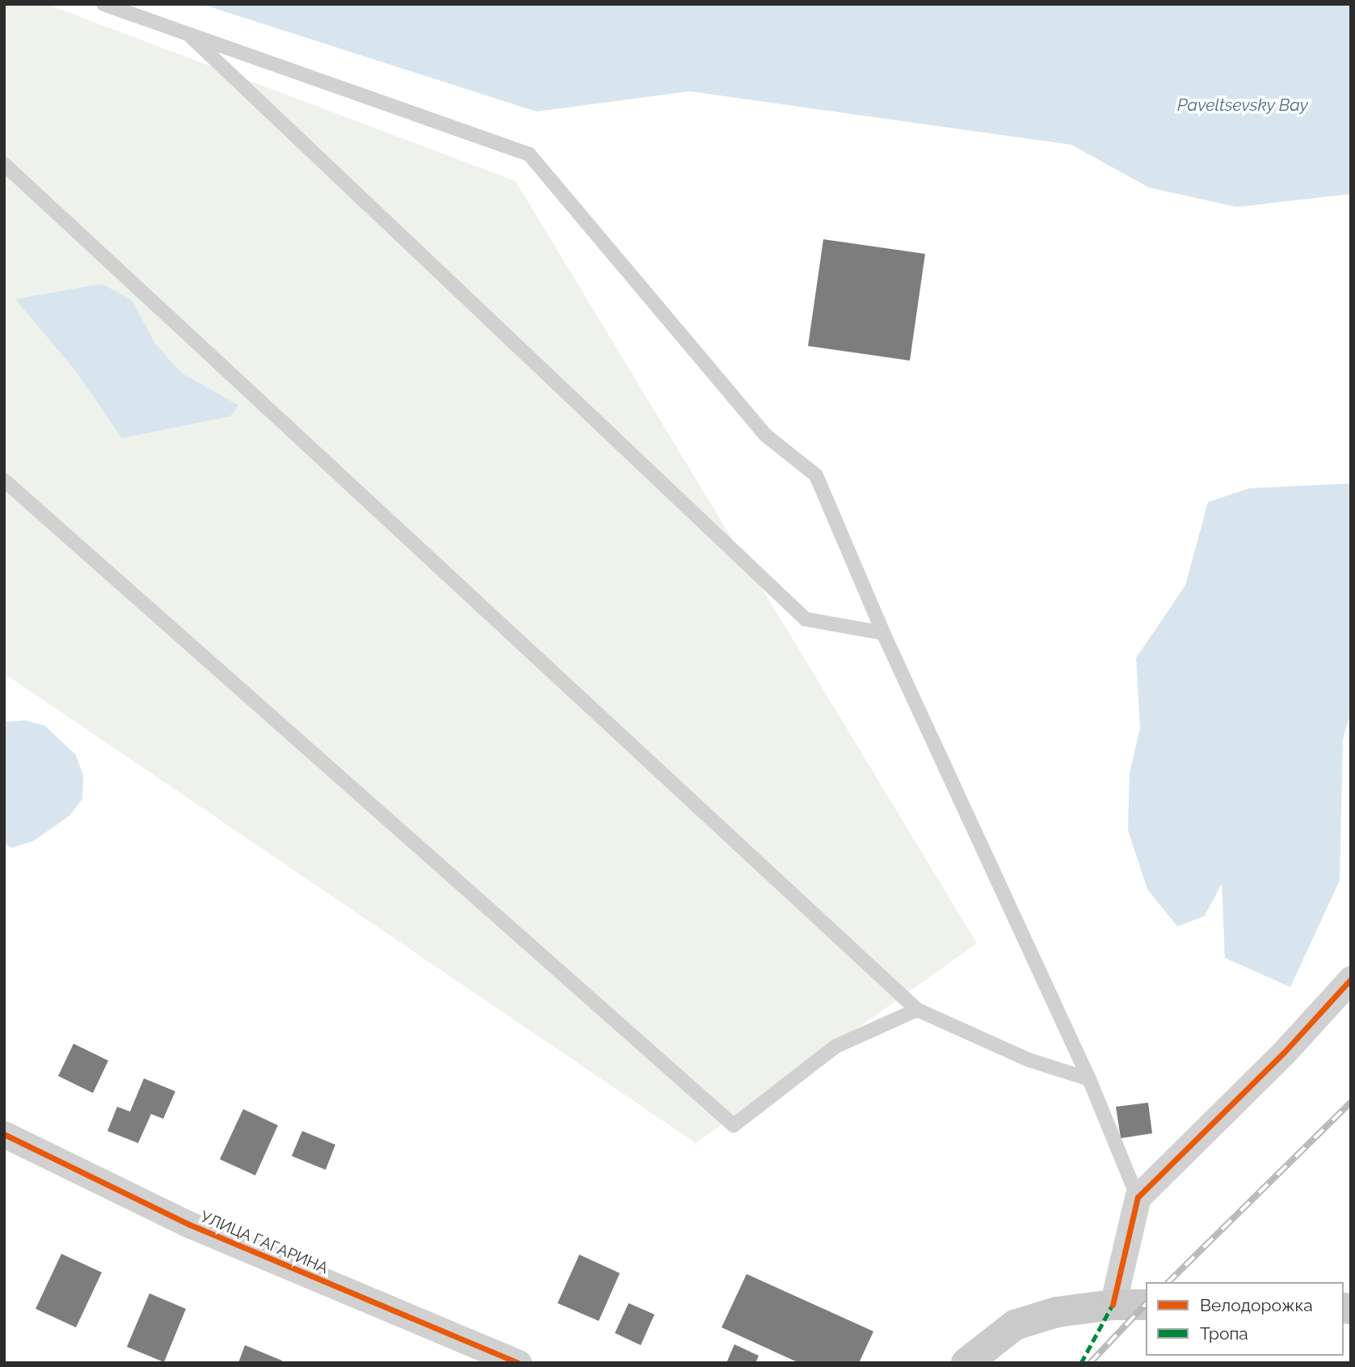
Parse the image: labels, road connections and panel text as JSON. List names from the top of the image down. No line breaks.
{"streets":{"street":["УЛИЦА ГАГАРИНА"]},"water":["Paveltsevsky Bay"],"legend":["Велодорожка","Тропа"]}
